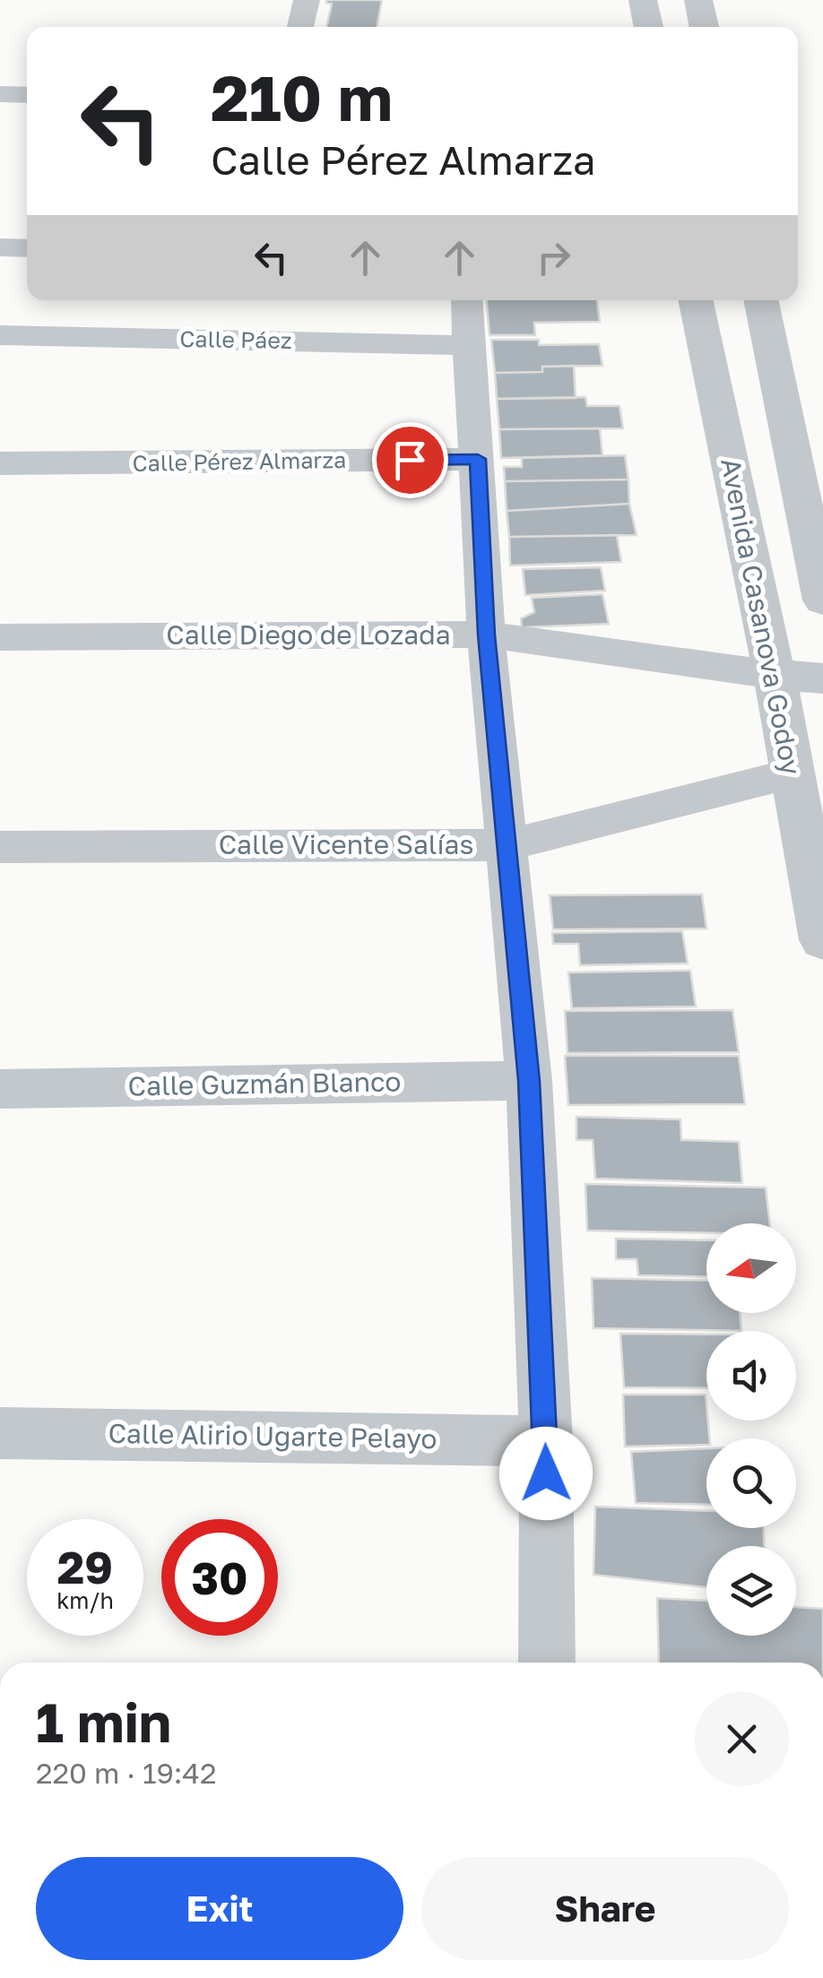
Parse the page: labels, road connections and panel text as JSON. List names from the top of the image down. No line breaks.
{"streets":{"street":["Calle Páez","Calle Pérez Almarza","Avenida Casanova Godoy","Calle Diego de Lozada","Calle Vicente Salías","Calle Guzmán Blanco","Calle Alirio Ugarte Pelayo"]},"crossings":[["Avenida Casanova Godoy","Calle Diego de Lozada"],["Avenida Casanova Godoy","Calle Vicente Salías"]],"north":"left","page":{"turn":["210 m","Calle Pérez Almarza"],"speed":"29 km/h","limit":"30","heading":["1 min","220 m · 19:42"],"buttons":["Exit","Share"]}}
